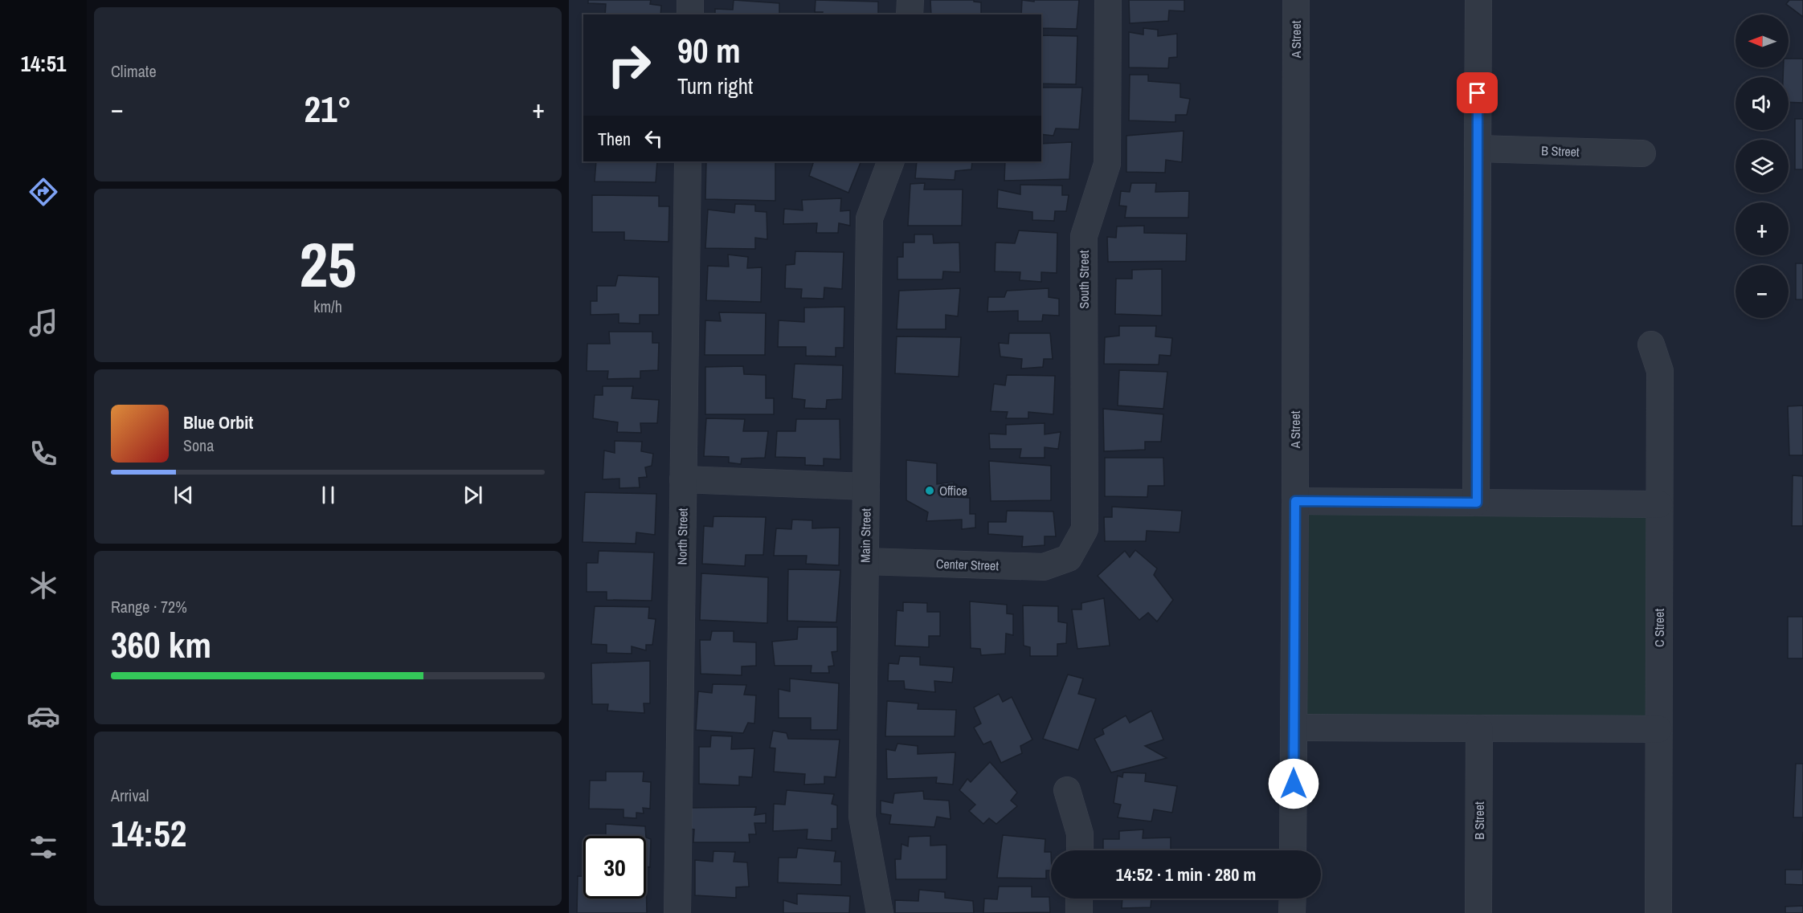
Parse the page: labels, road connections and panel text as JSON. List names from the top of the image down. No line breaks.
{"streets":{"street":["A Street","B Street","South Street","Main Street","North Street","Center Street","C Street"]},"crossings":[["South Street","Center Street"],["Main Street","Center Street"]],"places":["Office"],"north":"left","page":{"tabs":"14:51","tile":["Climate",["25","km/h"],["Range · 72%","360 km"],["Arrival","14:52"]],"map_buttons":["+","−"],"turn":["90 m","Turn right"],"heat":["−","21°","+"],"then":"Then","song":["Blue Orbit","Sona"],"limit":"30","trip":"14:52 · 1 min · 280 m"}}
